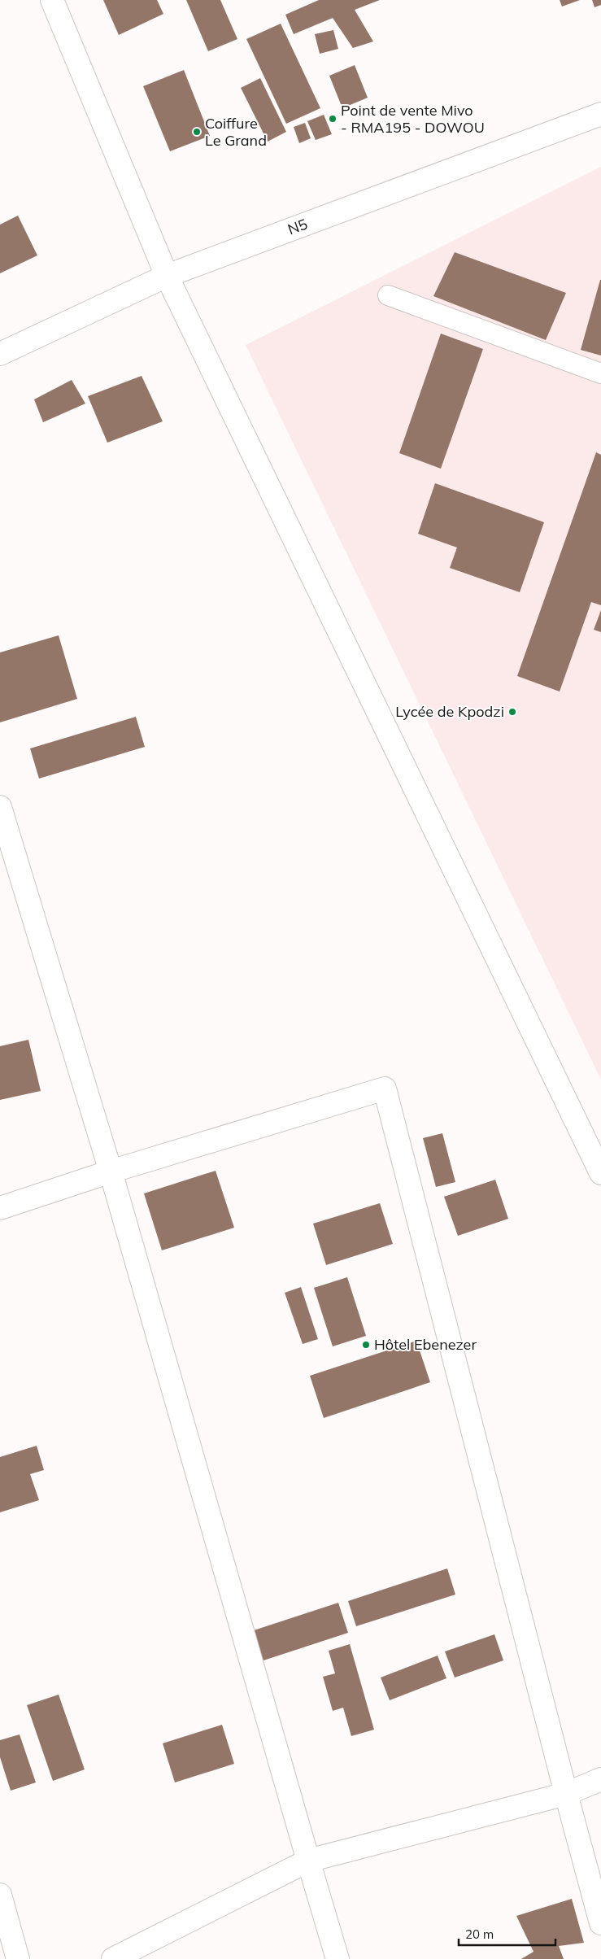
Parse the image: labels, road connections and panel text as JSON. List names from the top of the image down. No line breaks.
{"streets":{"street":["N5"]},"places":["Point de vente Mivo - RMA195 - DOWOU","Coiffure Le Grand","Lycée de Kpodzi","Hôtel Ebenezer"],"scale_bar":"20 m"}
